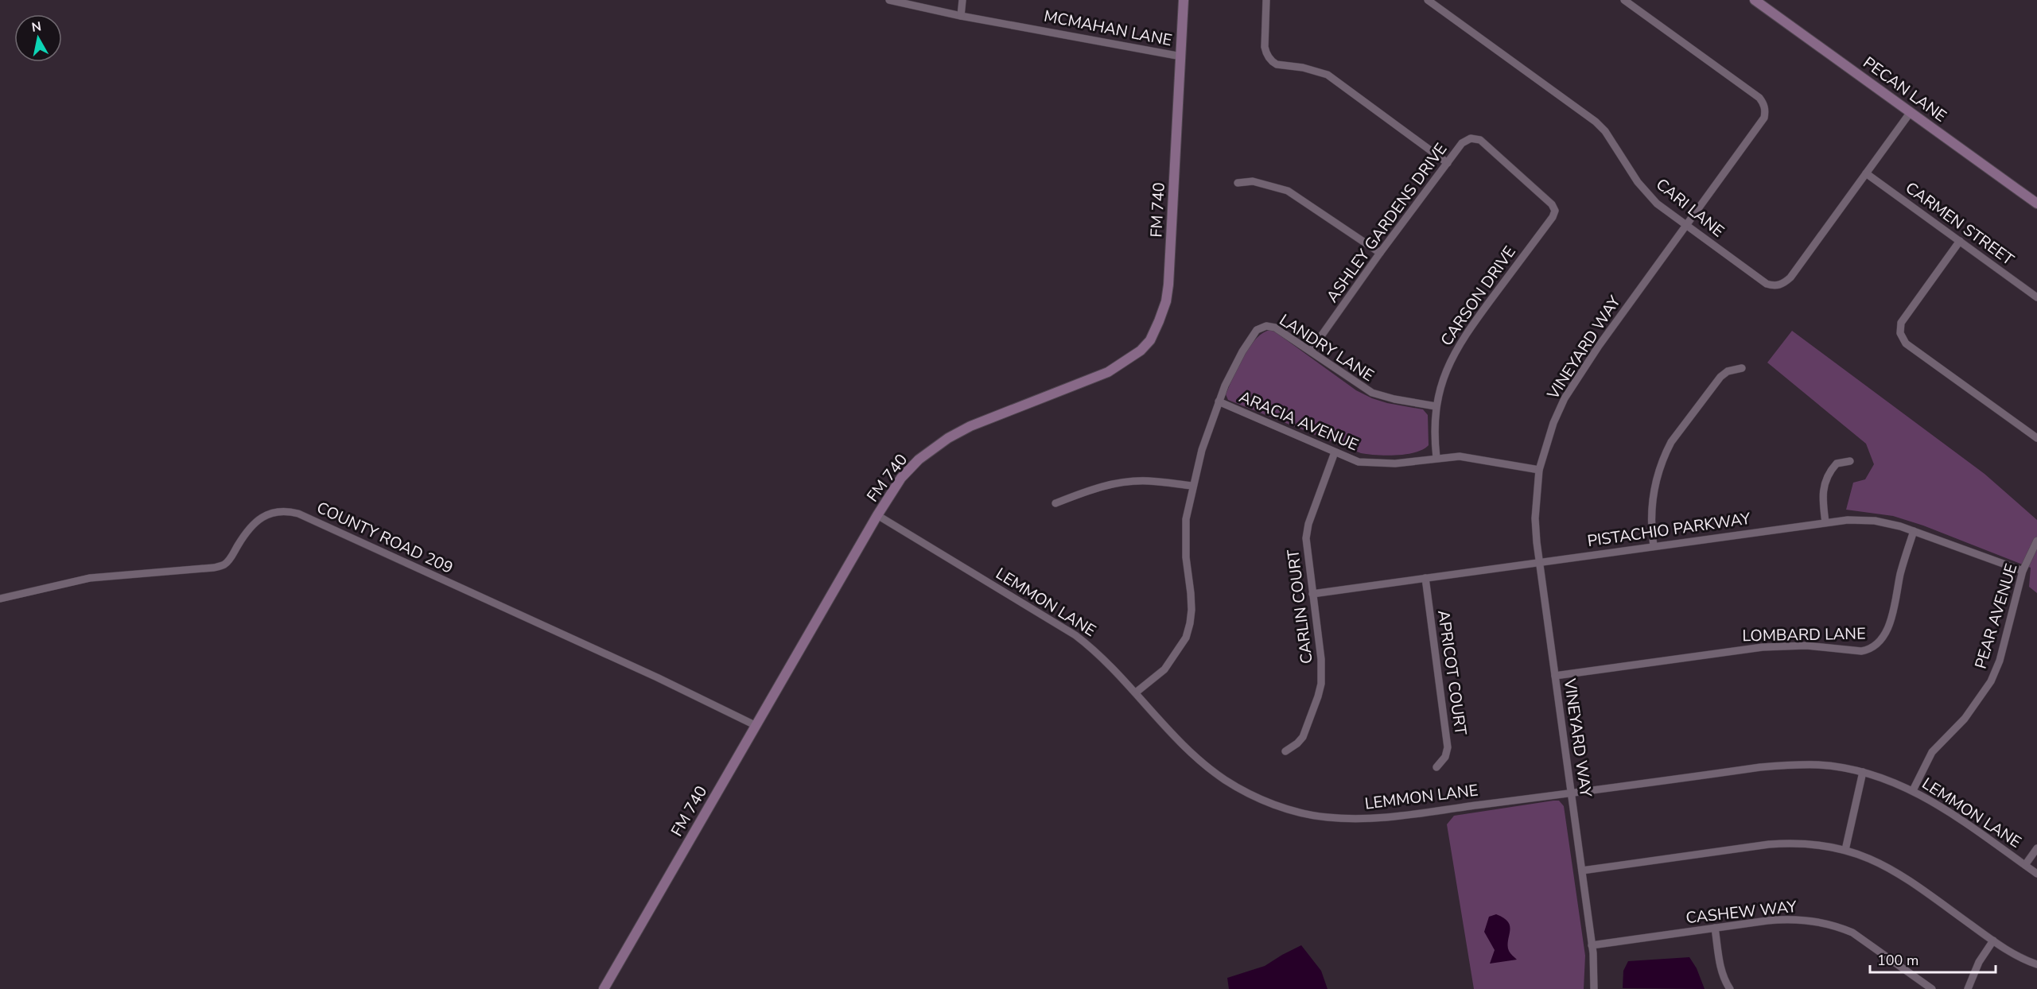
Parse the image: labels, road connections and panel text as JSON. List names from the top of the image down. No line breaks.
{"streets":{"main road":["PECAN LANE","FM 740"],"street":["MCMAHAN LANE","CARI LANE","ASHLEY GARDENS DRIVE","CARMEN STREET","CARSON DRIVE","LANDRY LANE","VINEYARD WAY","ARACIA AVENUE","PISTACHIO PARKWAY","COUNTY ROAD 209","LEMMON LANE","CARLIN COURT","PEAR AVENUE","LOMBARD LANE","APRICOT COURT","CASHEW WAY"]},"crossings":[["MCMAHAN LANE","FM 740"],["PECAN LANE","CARI LANE"],["CARI LANE","CARMEN STREET"],["CARI LANE","VINEYARD WAY"],["FM 740","COUNTY ROAD 209"],["FM 740","LEMMON LANE"],["ASHLEY GARDENS DRIVE","CARSON DRIVE"],["ASHLEY GARDENS DRIVE","LANDRY LANE"],["CARSON DRIVE","LANDRY LANE"],["CARSON DRIVE","ARACIA AVENUE"],["LANDRY LANE","ARACIA AVENUE"],["LANDRY LANE","LEMMON LANE"],["VINEYARD WAY","ARACIA AVENUE"],["VINEYARD WAY","PISTACHIO PARKWAY"],["VINEYARD WAY","LEMMON LANE"],["VINEYARD WAY","LOMBARD LANE"],["VINEYARD WAY","CASHEW WAY"],["ARACIA AVENUE","CARLIN COURT"],["PISTACHIO PARKWAY","CARLIN COURT"],["PISTACHIO PARKWAY","PEAR AVENUE"],["PISTACHIO PARKWAY","LOMBARD LANE"],["PISTACHIO PARKWAY","APRICOT COURT"],["LEMMON LANE","PEAR AVENUE"]],"scale_bar":"100 m","north":"top"}
